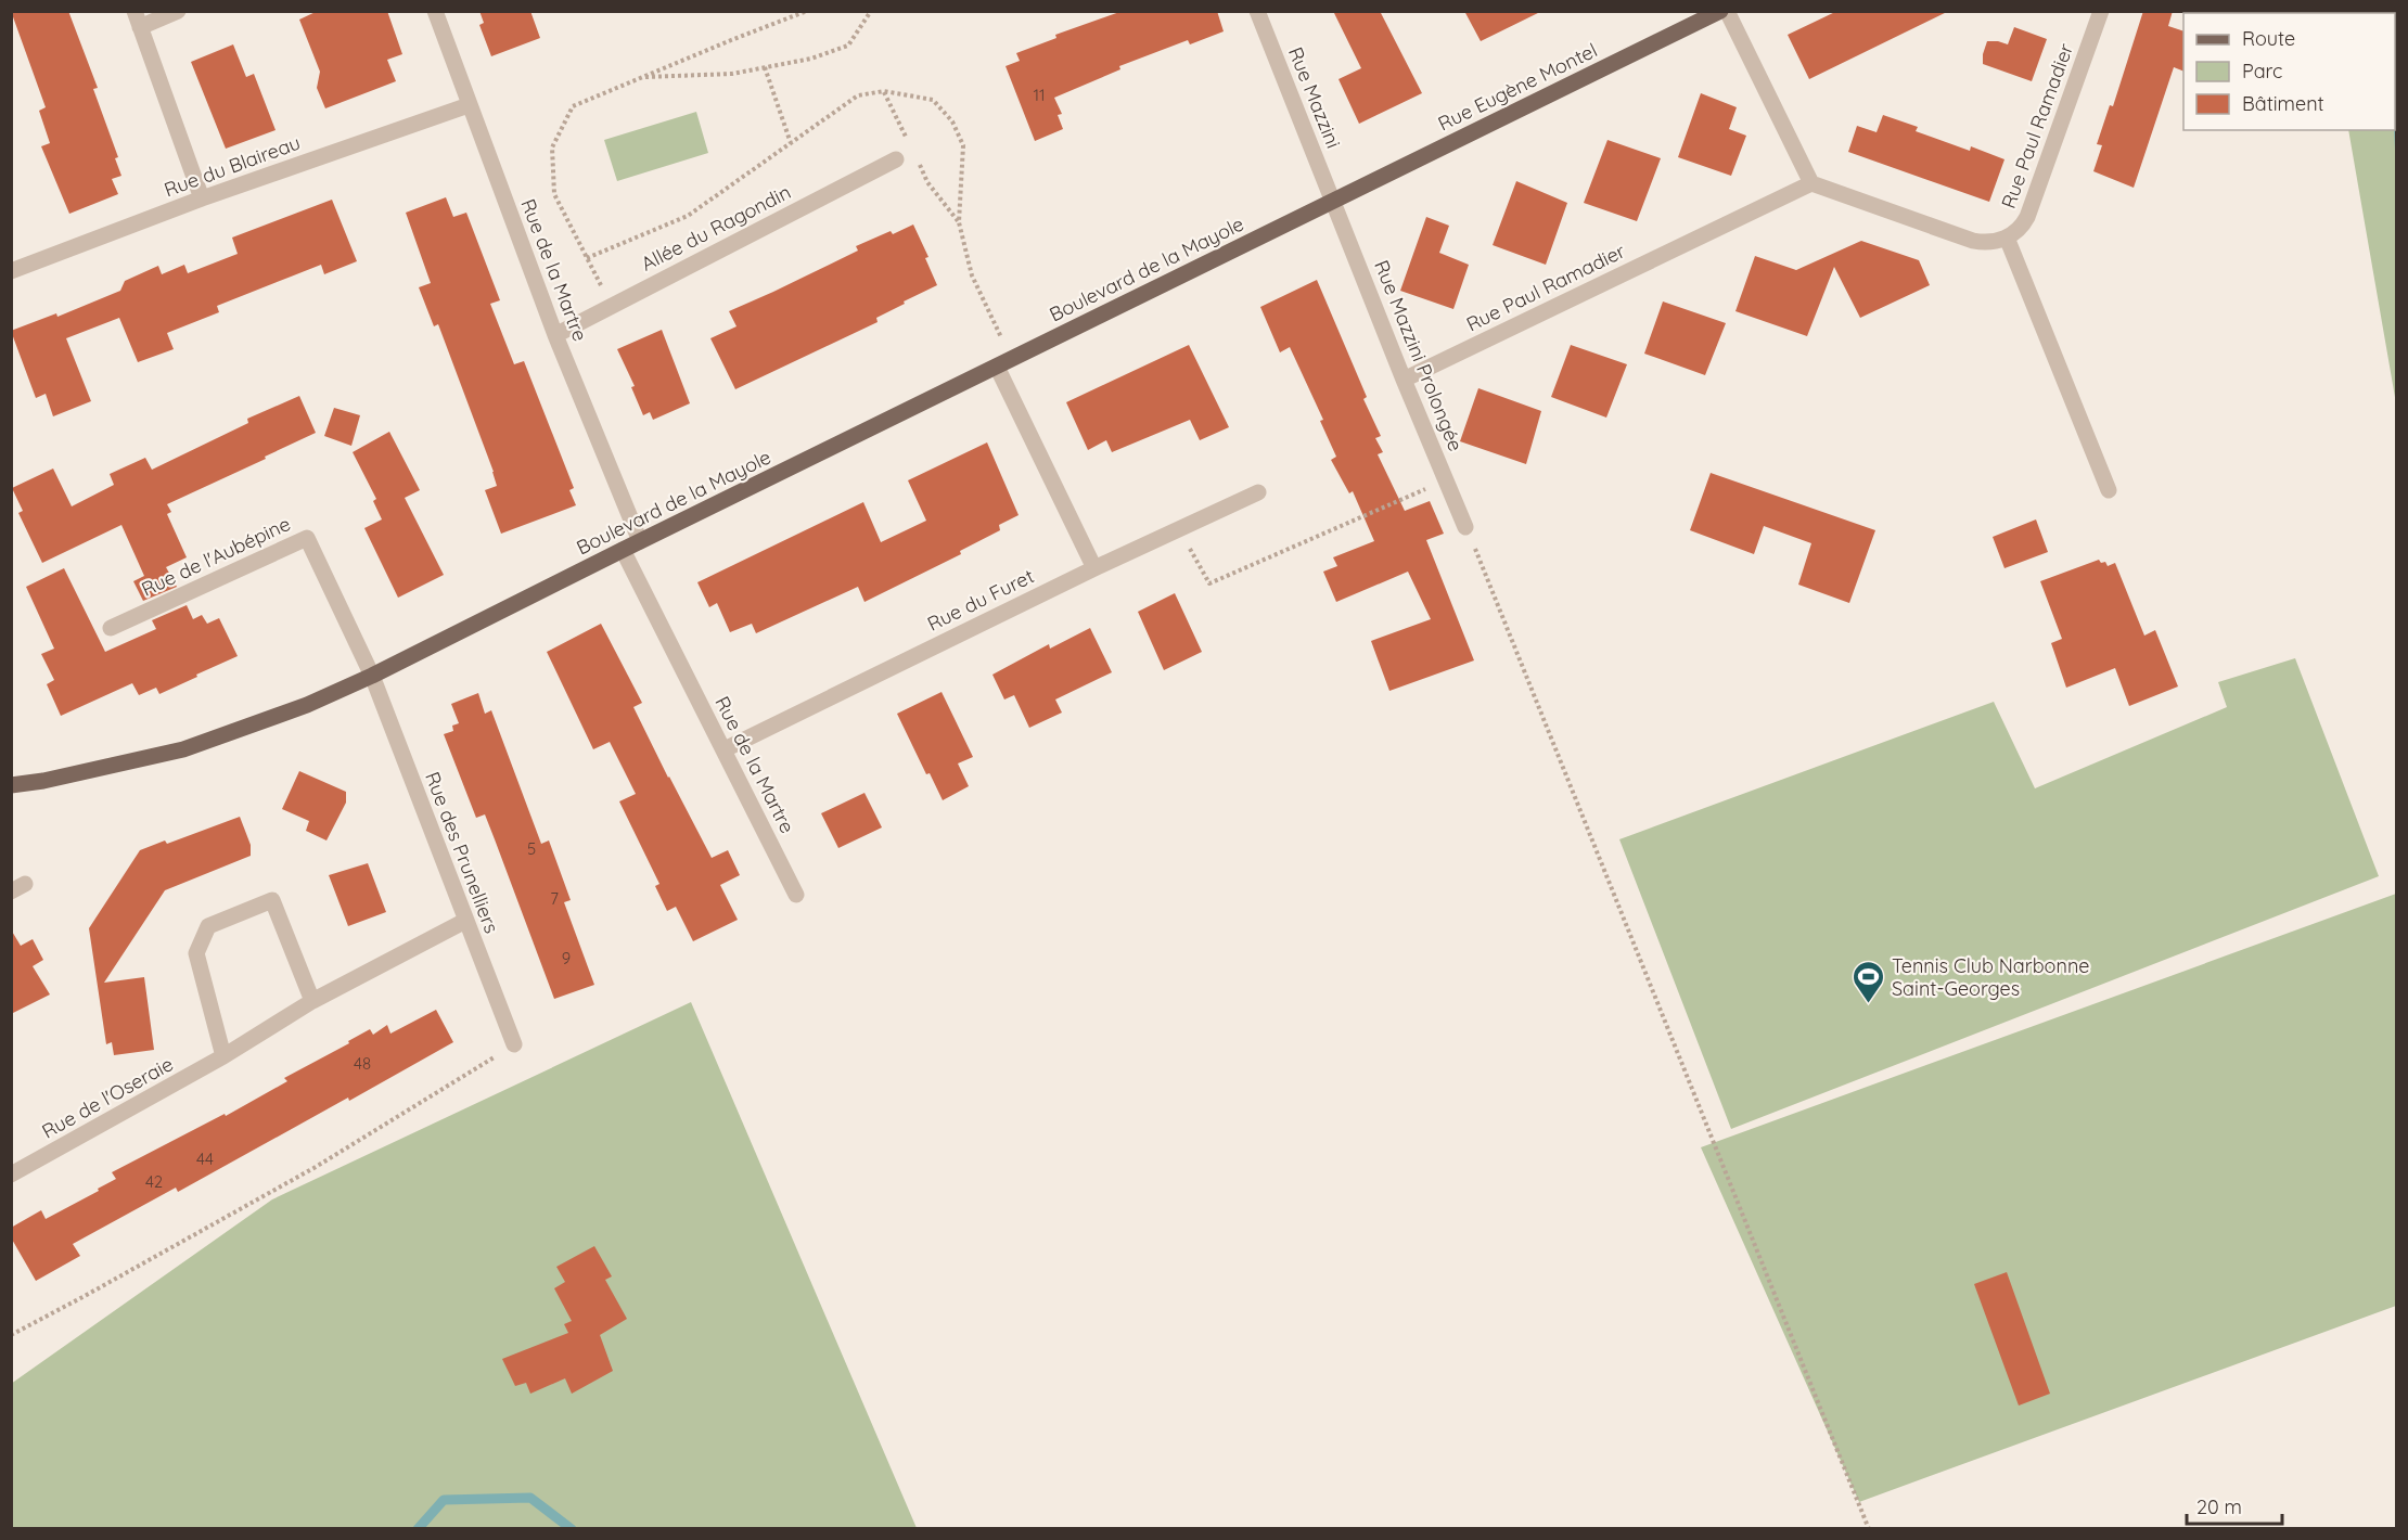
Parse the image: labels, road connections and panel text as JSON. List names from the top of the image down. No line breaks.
{"streets":{"main road":["Rue Eugène Montel","Boulevard de la Mayole"],"street":["Rue Mazzini","Rue Paul Ramadier","Rue du Blaireau","Allée du Ragondin","Rue de la Martre","Rue Mazzini Prolongée","Rue de l'Aubépine","Rue du Furet","Rue des Prunelliers","Rue de l'Oseraie"]},"crossings":[["Rue Eugène Montel","Rue Mazzini"],["Rue Eugène Montel","Boulevard de la Mayole"],["Rue Eugène Montel","Rue Mazzini Prolongée"],["Rue Mazzini","Boulevard de la Mayole"],["Rue Mazzini","Rue Mazzini Prolongée"],["Rue Paul Ramadier","Rue Mazzini Prolongée"],["Rue du Blaireau","Rue de la Martre"],["Allée du Ragondin","Rue de la Martre"],["Boulevard de la Mayole","Rue de la Martre"],["Boulevard de la Mayole","Rue Mazzini Prolongée"],["Boulevard de la Mayole","Rue de l'Aubépine"],["Boulevard de la Mayole","Rue des Prunelliers"],["Rue de la Martre","Rue du Furet"],["Rue de l'Aubépine","Rue des Prunelliers"],["Rue des Prunelliers","Rue de l'Oseraie"]],"places":{"sports":["Tennis Club Narbonne Saint-Georges"]},"house_numbers":["11","5","7","9","48","44","42"],"legend":["Route","Parc","Bâtiment"],"scale_bar":"20 m"}
